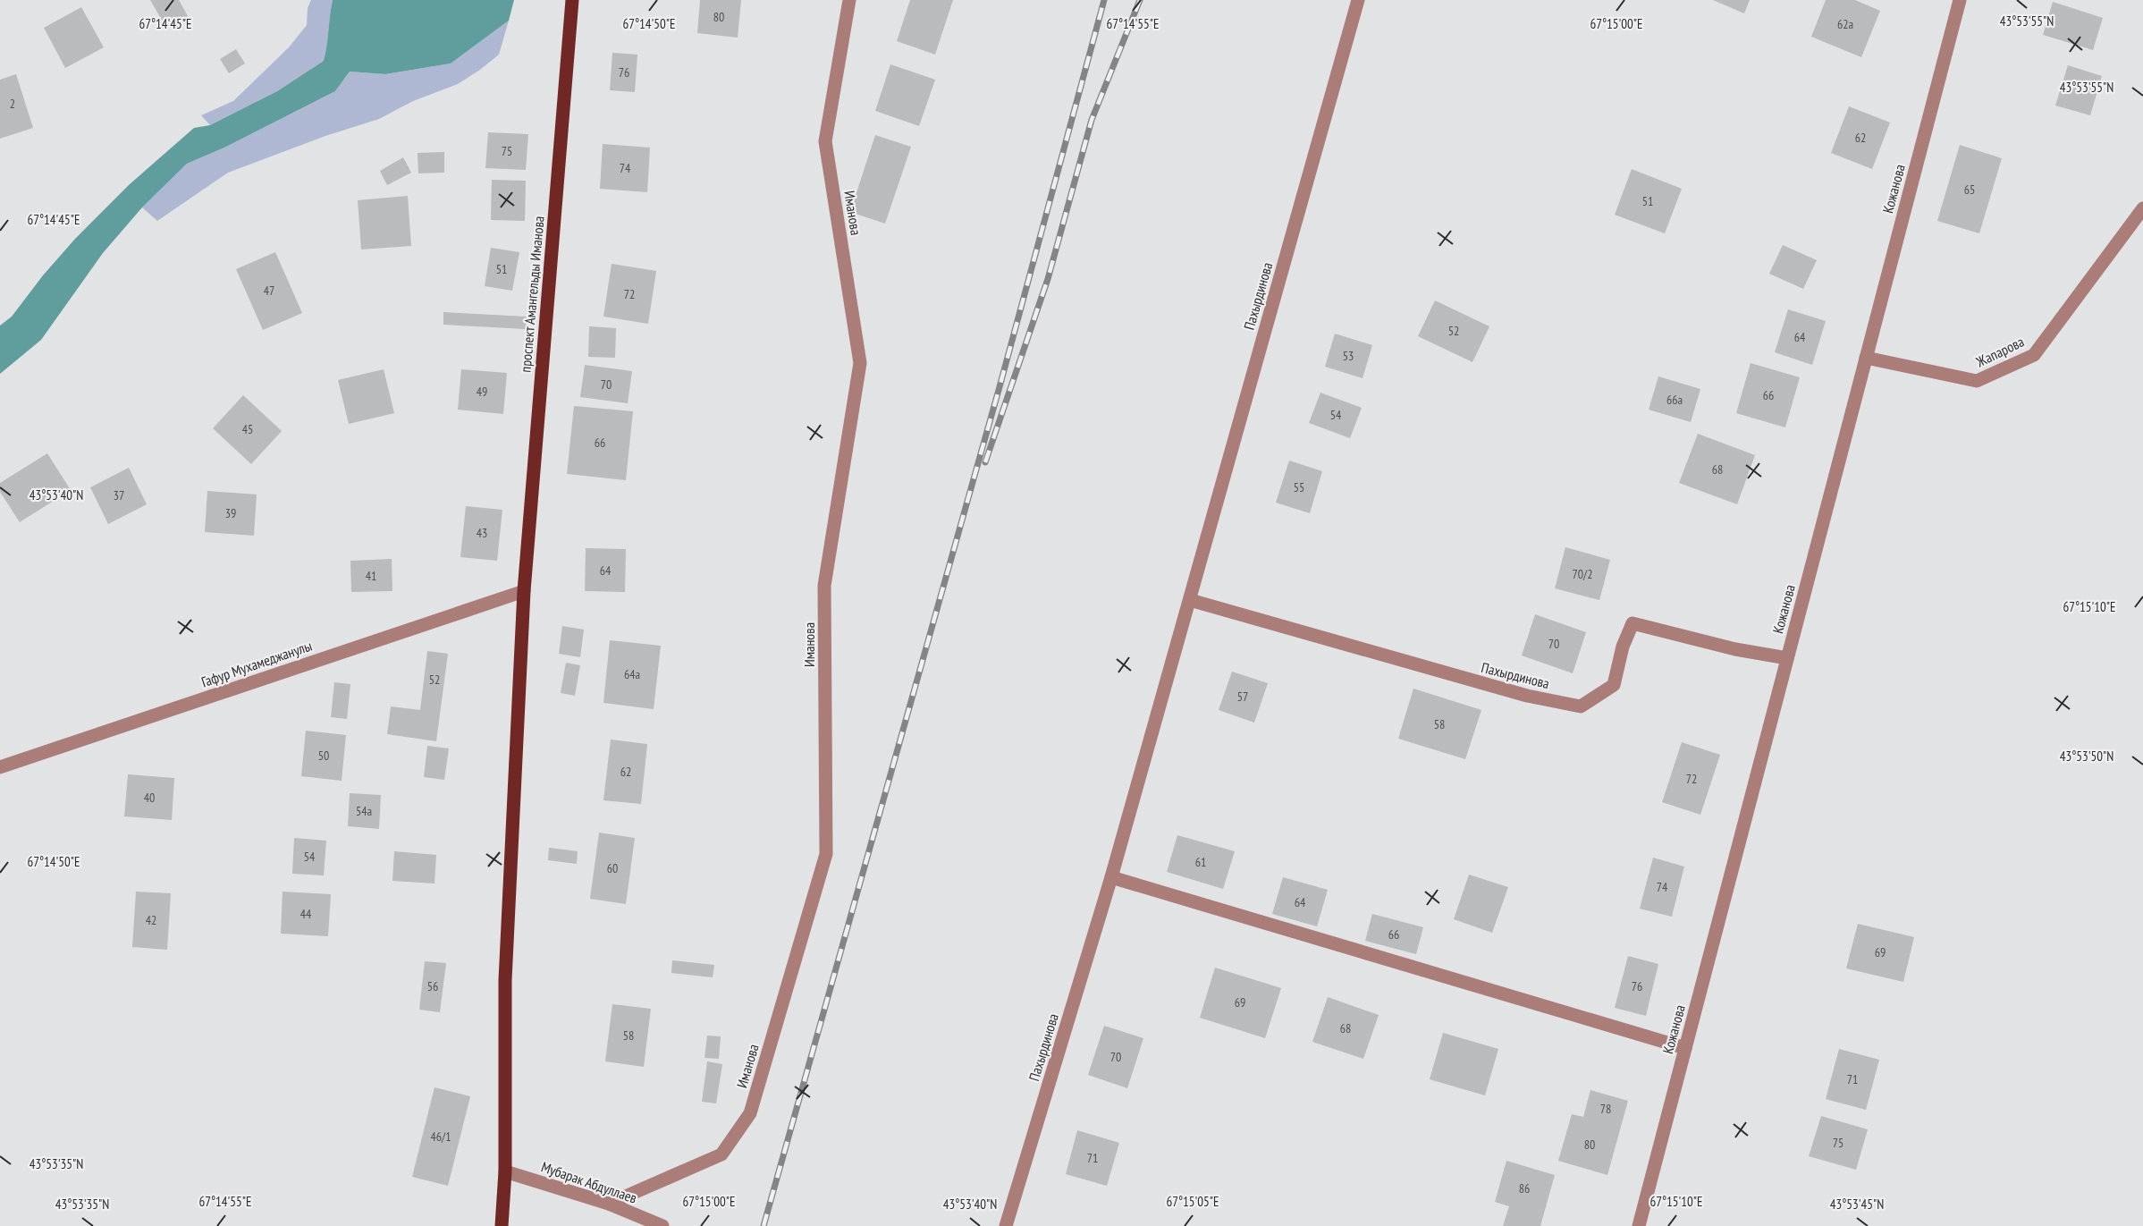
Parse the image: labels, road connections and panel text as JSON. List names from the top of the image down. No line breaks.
{"streets":{"main road":["проспект Амангельды Иманова"],"street":["Кожанова","Иманова","Пахырдинова","Жапарова","Гафур Мухамеджанулы","Мубарак Абдуллаев"]},"crossings":[["Кожанова","Пахырдинова"],["Кожанова","Жапарова"],["Иманова","Мубарак Абдуллаев"],["проспект Амангельды Иманова","Гафур Мухамеджанулы"]],"house_numbers":["80","62а","76","2","62","75","74","65","51","51","47","72","52","64","53","70","49","66","66а","54","45","66","68","55","37","39","43","64","70/2","41","70","64а","52","57","58","50","62","72","40","54а","54","61","60","74","64","44","42","66","69","56","76","69","68","58","70","71","78","46/1","75","80","71","86"],"coordinates":["43°53'55\"N","67°14'45\"E","67°14'50\"E","67°14'55\"E","67°15'00\"E","43°53'40\"N","67°15'10\"E","43°53'50\"N","43°53'35\"N","67°15'05\"E","43°53'45\"N"]}
